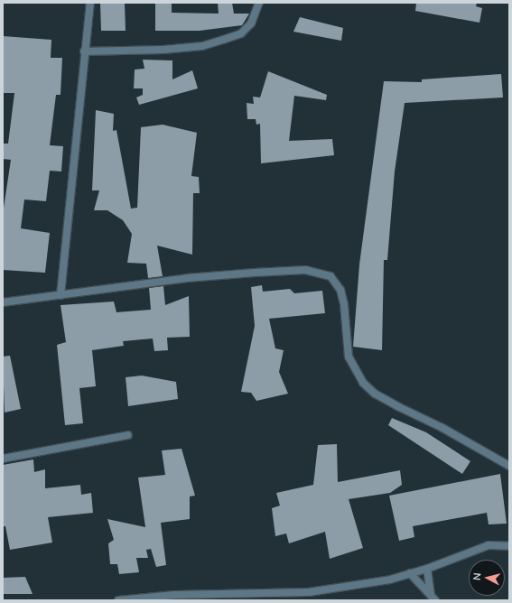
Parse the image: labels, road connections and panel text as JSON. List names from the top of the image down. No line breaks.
{"north":"left"}
